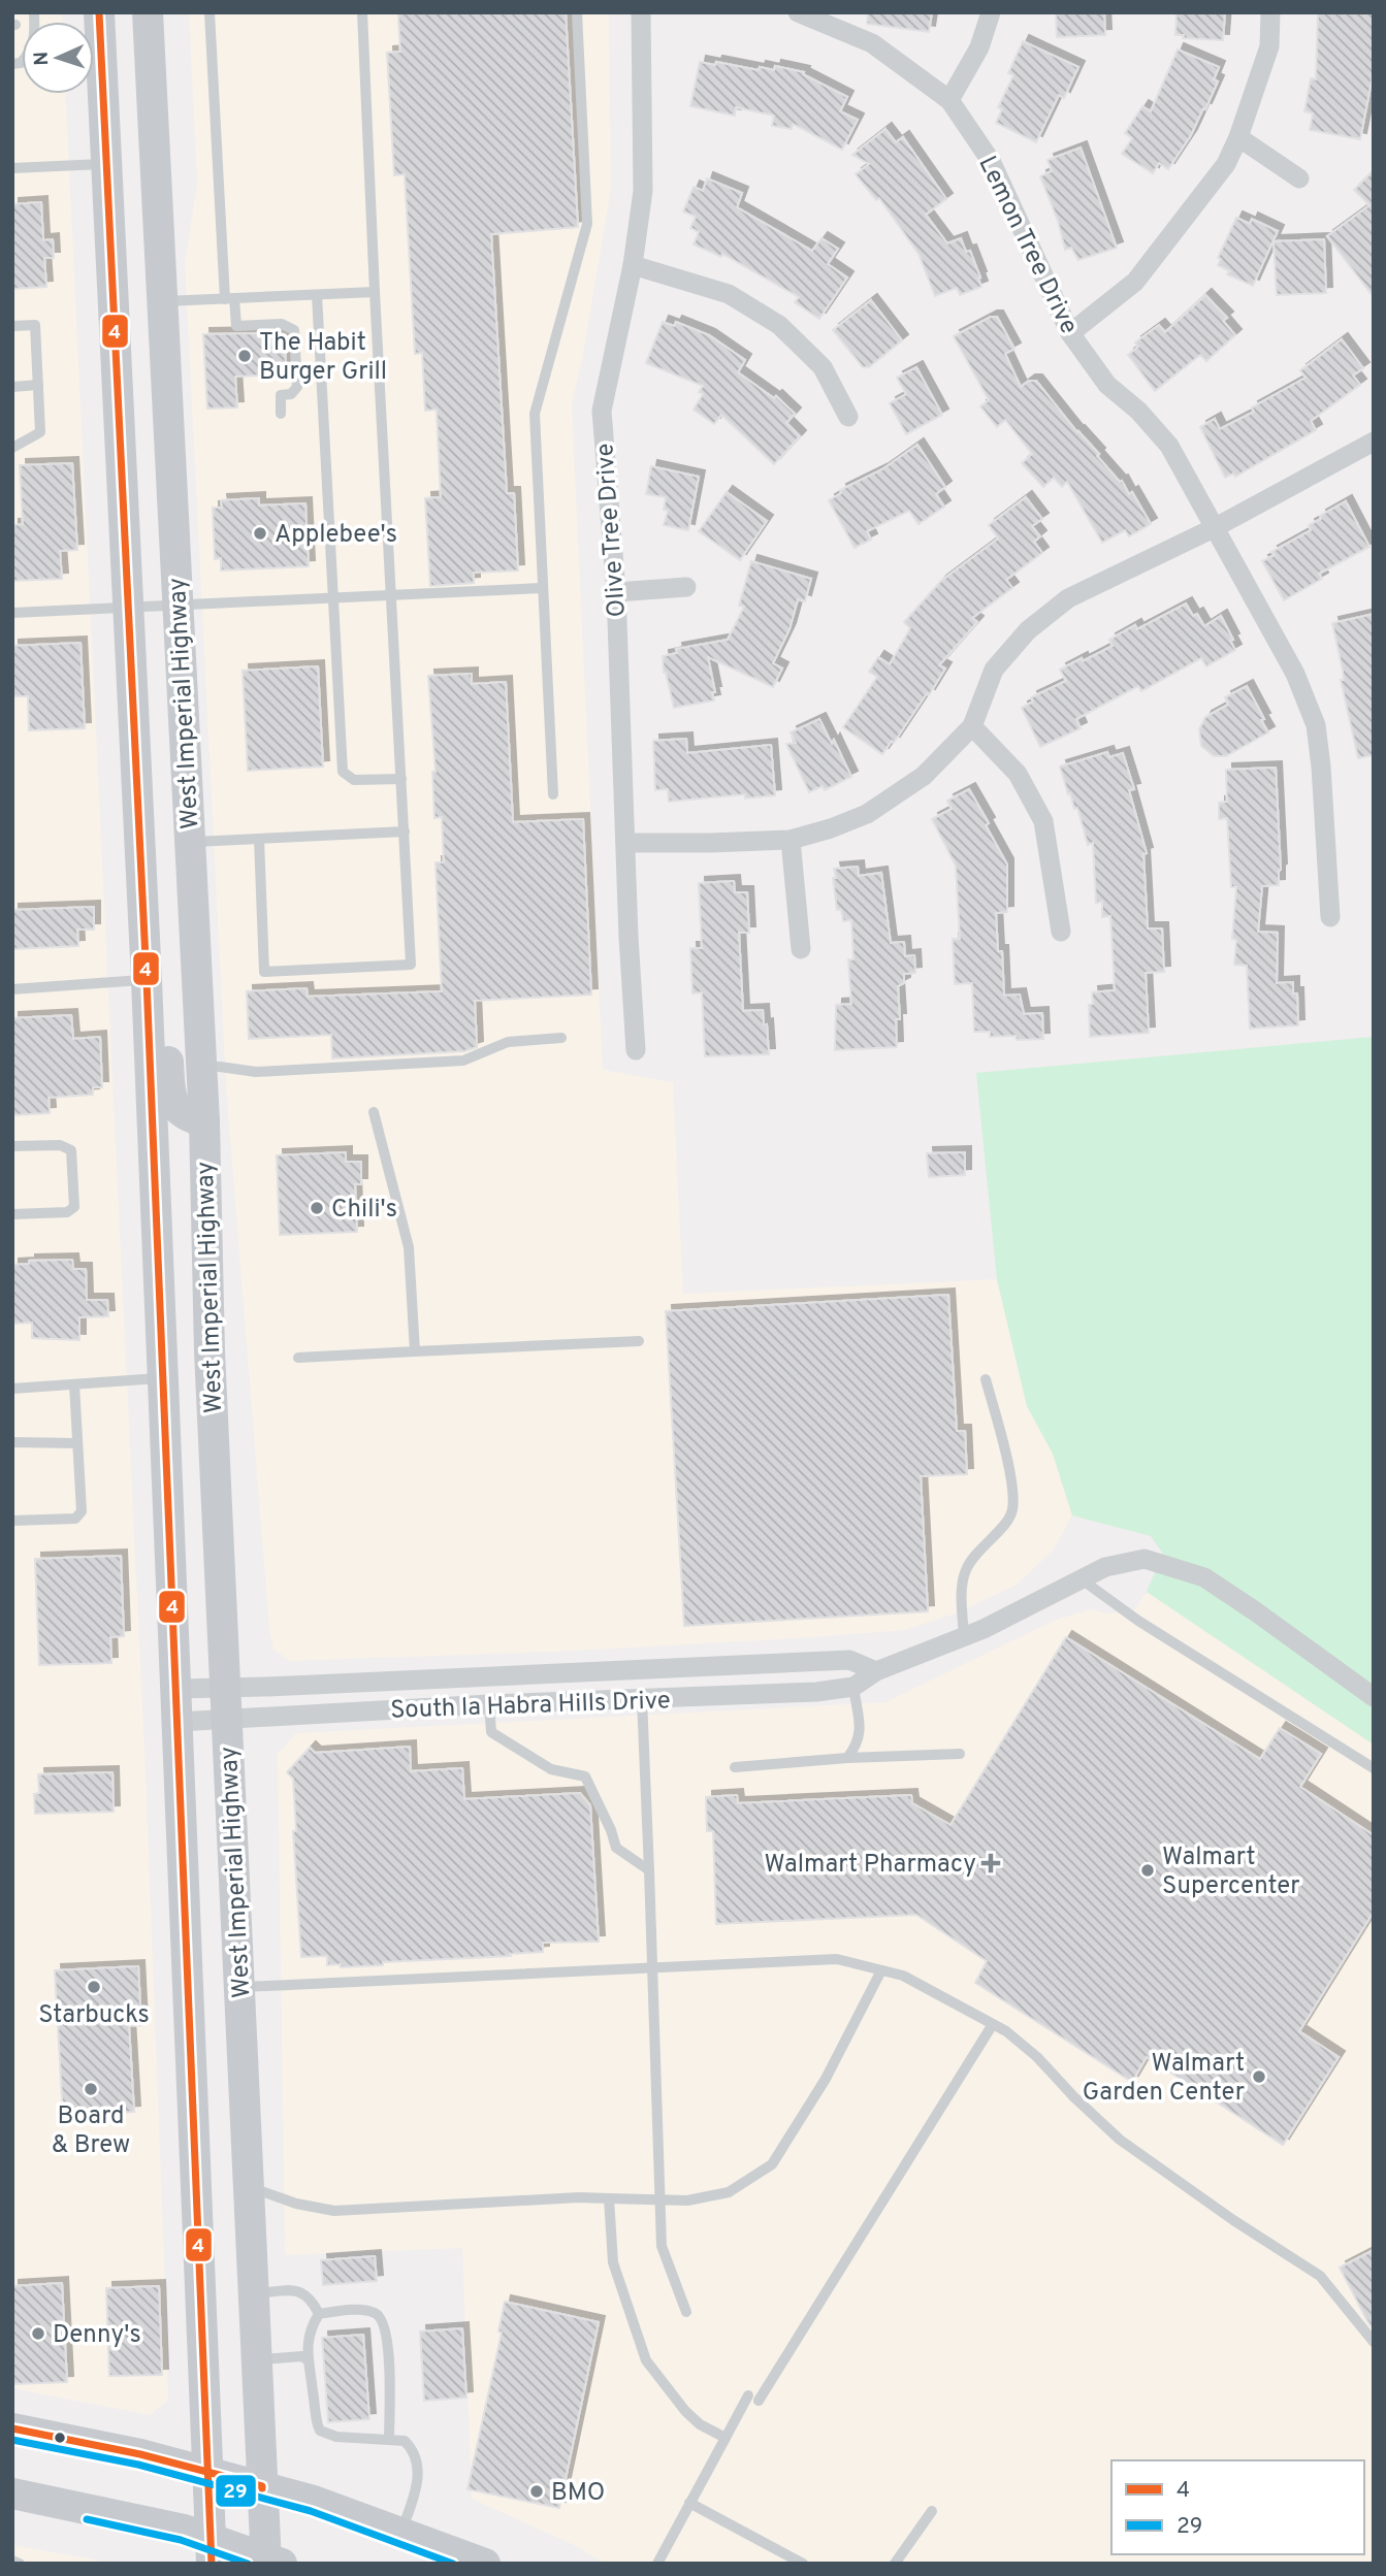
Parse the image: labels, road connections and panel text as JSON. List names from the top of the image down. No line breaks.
{"streets":{"main road":["West Imperial Highway"],"street":["Lemon Tree Drive","Olive Tree Drive","South la Habra Hills Drive"]},"crossings":[["West Imperial Highway","South la Habra Hills Drive"]],"places":{"other":["The Habit Burger Grill","Applebee's","Chili's","Walmart Supercenter","Starbucks","Walmart Garden Center","Board & Brew","Denny's","BMO"],"health":["Walmart Pharmacy"]},"lines":["transit line 4","transit line 29"],"legend":["4","29"],"north":"left"}
